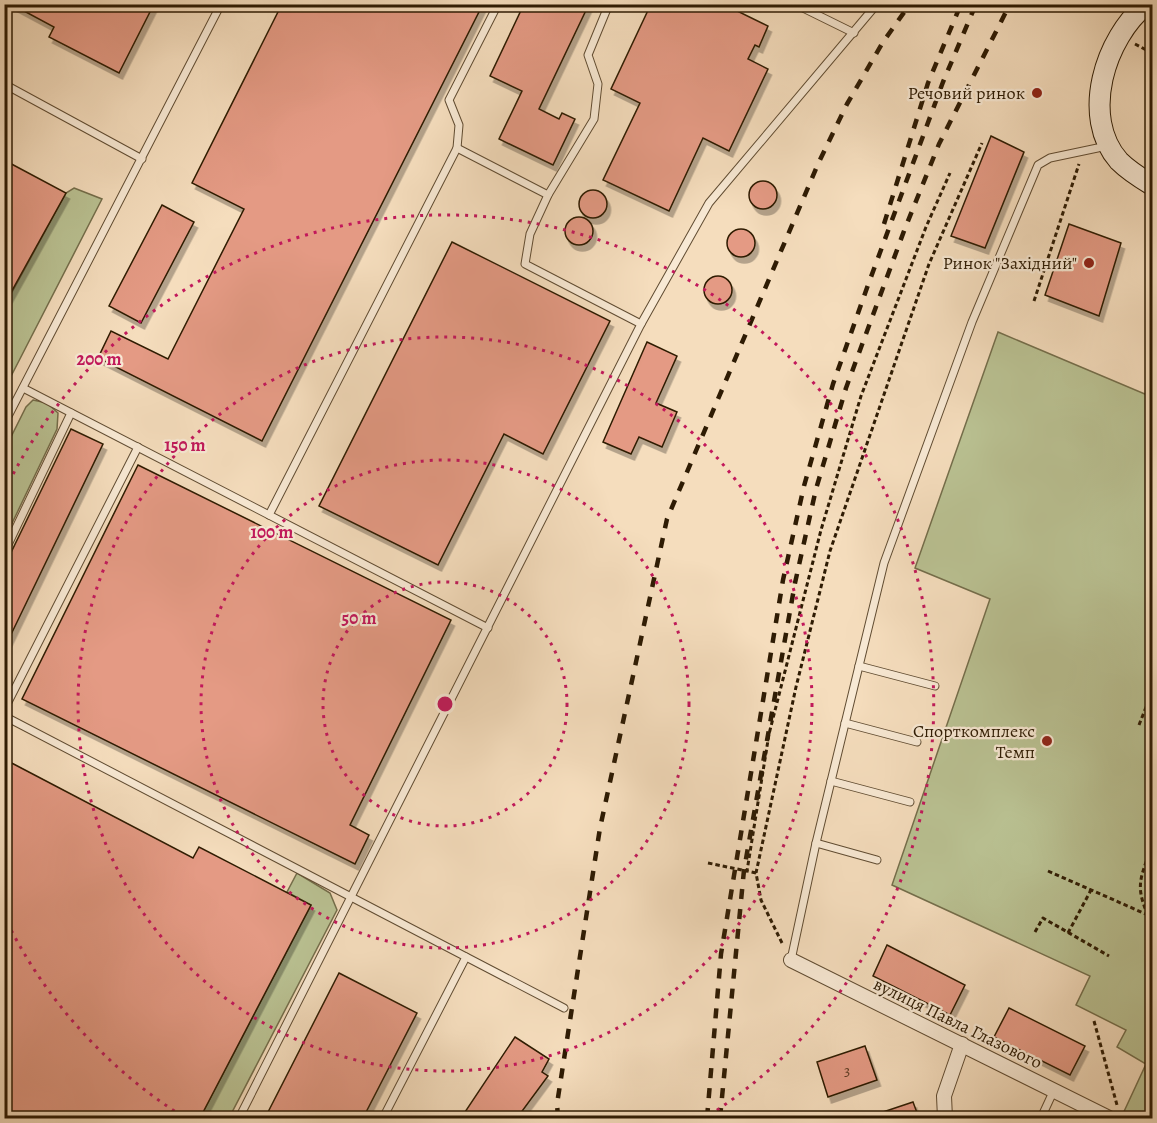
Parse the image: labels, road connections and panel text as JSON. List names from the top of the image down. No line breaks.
{"streets":{"street":["вулиця Павла Глазового"]},"places":["Речовий ринок","Ринок \"Західний\"","Спорткомплекс Темп"],"house_numbers":["3"],"rings":["200 m","150 m","100 m","50 m"]}
